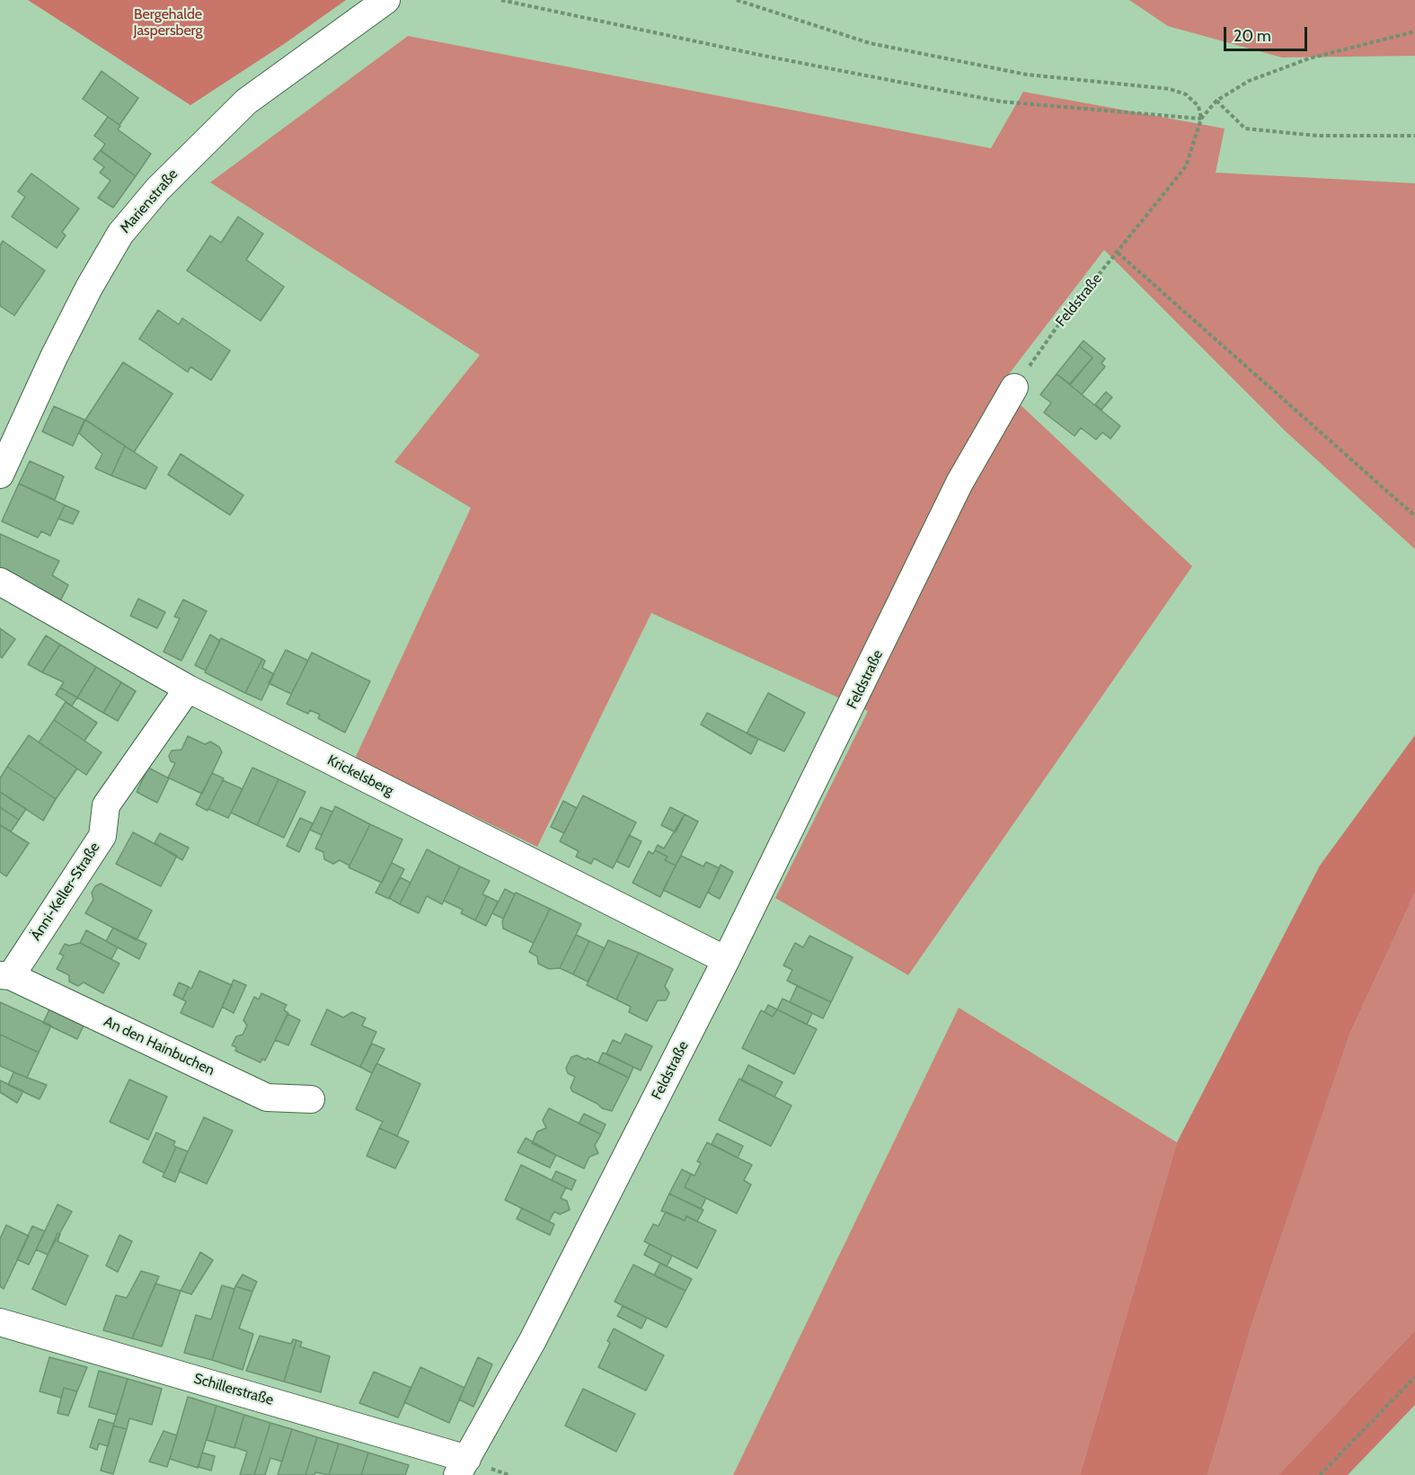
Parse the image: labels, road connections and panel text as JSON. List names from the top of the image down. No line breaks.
{"streets":{"street":["Marienstraße","Feldstraße","Krickelsberg","Änni-Keller-Straße","An den Hainbuchen","Schillerstraße"]},"crossings":[["Feldstraße","Krickelsberg"],["Feldstraße","Schillerstraße"],["Krickelsberg","Änni-Keller-Straße"],["Änni-Keller-Straße","An den Hainbuchen"]],"parks":["Bergehalde Jaspersberg"],"scale_bar":"20 m"}
